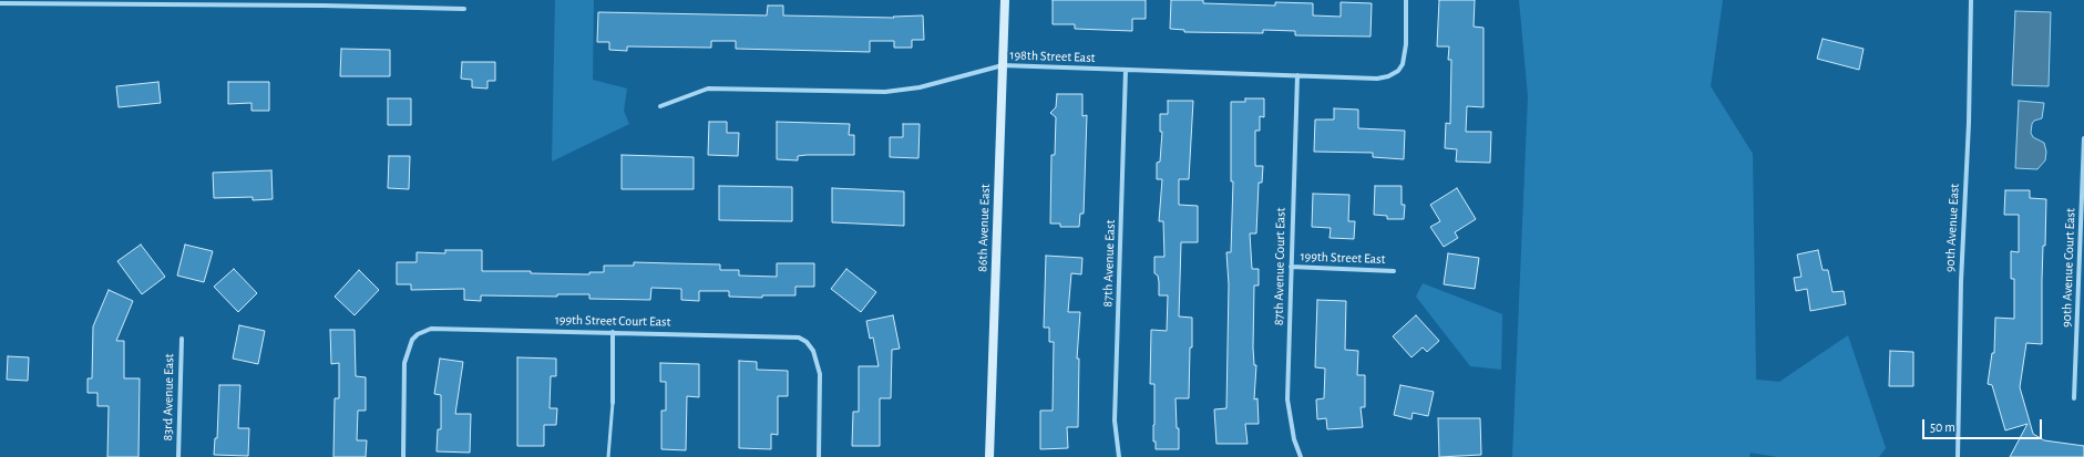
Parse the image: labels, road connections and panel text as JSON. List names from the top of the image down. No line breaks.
{"streets":{"street":["198th Street East","86th Avenue East","90th Avenue East","199th Street East","87th Avenue East","87th Avenue Court East","90th Avenue Court East","199th Street Court East","83rd Avenue East"]},"crossings":[["198th Street East","86th Avenue East"],["198th Street East","87th Avenue East"],["198th Street East","87th Avenue Court East"],["199th Street East","87th Avenue Court East"]],"scale_bar":"50 m"}
